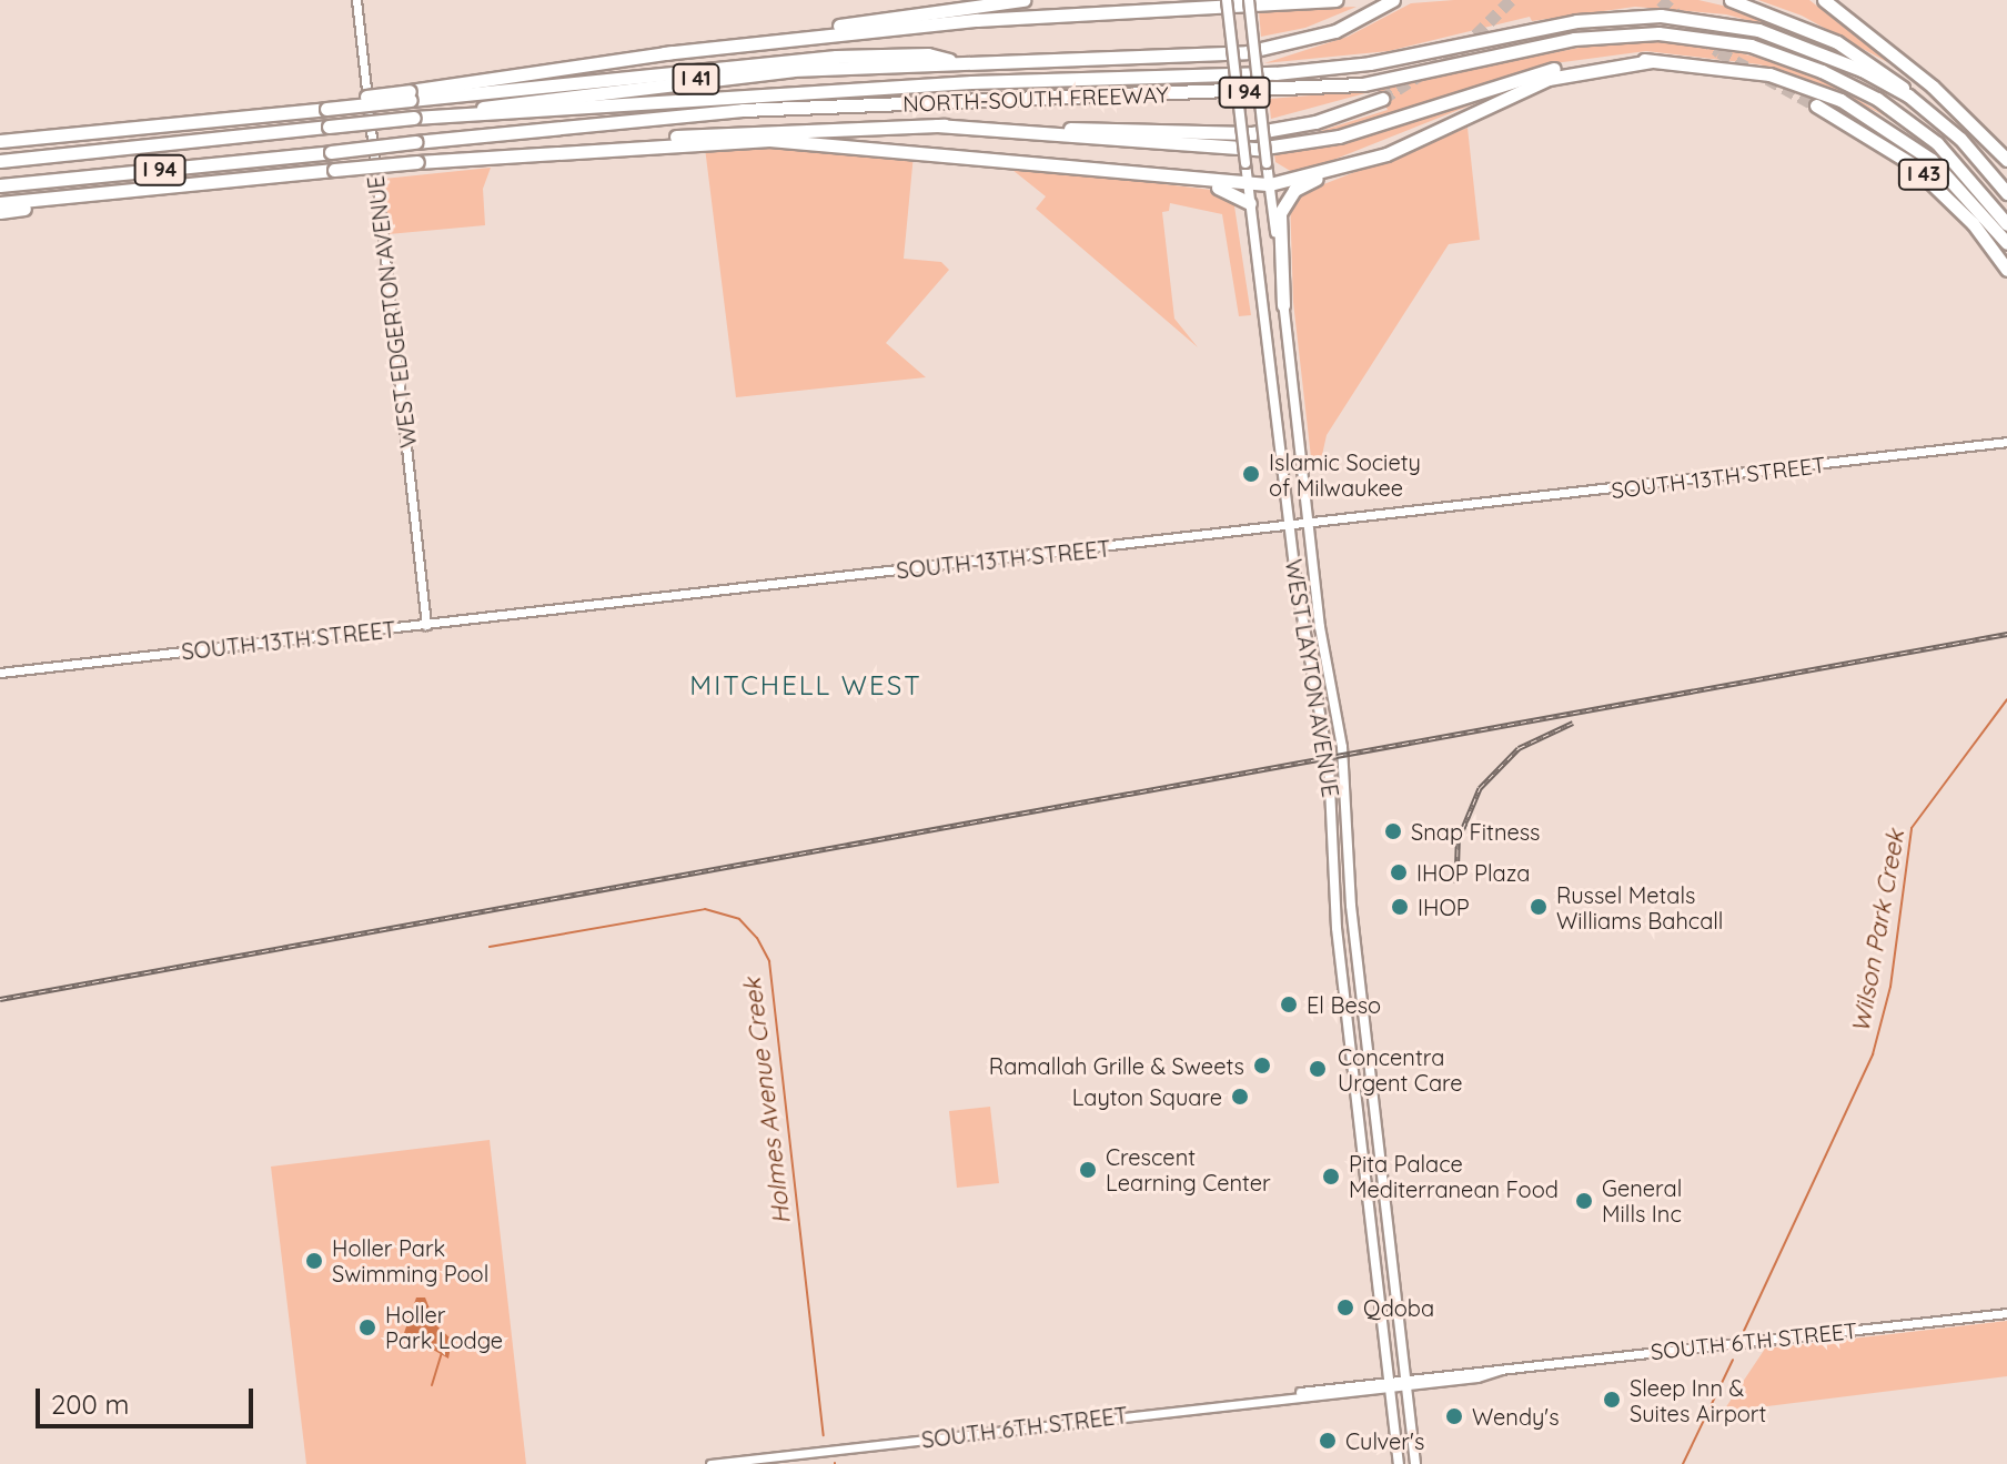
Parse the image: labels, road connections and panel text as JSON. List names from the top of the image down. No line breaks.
{"streets":{"highway":["I 41","I 94","NORTH-SOUTH FREEWAY","I 43"],"main road":["WEST LAYTON AVENUE"],"street":["WEST EDGERTON AVENUE","SOUTH 13TH STREET","SOUTH 6TH STREET"]},"crossings":[["I 41","NORTH-SOUTH FREEWAY"],["WEST EDGERTON AVENUE","SOUTH 13TH STREET"],["SOUTH 13TH STREET","WEST LAYTON AVENUE"],["WEST LAYTON AVENUE","SOUTH 6TH STREET"]],"districts":["MITCHELL WEST"],"water":["Wilson Park Creek","Holmes Avenue Creek"],"places":["Islamic Society of Milwaukee","Snap Fitness","IHOP Plaza","IHOP","Russel Metals Williams Bahcall","El Beso","Ramallah Grille & Sweets","Concentra Urgent Care","Layton Square","Crescent Learning Center","Pita Palace Mediterranean Food","General Mills Inc","Holler Park Swimming Pool","Qdoba","Holler Park Lodge","Sleep Inn & Suites Airport","Wendy's","Culver's"],"scale_bar":"200 m"}
